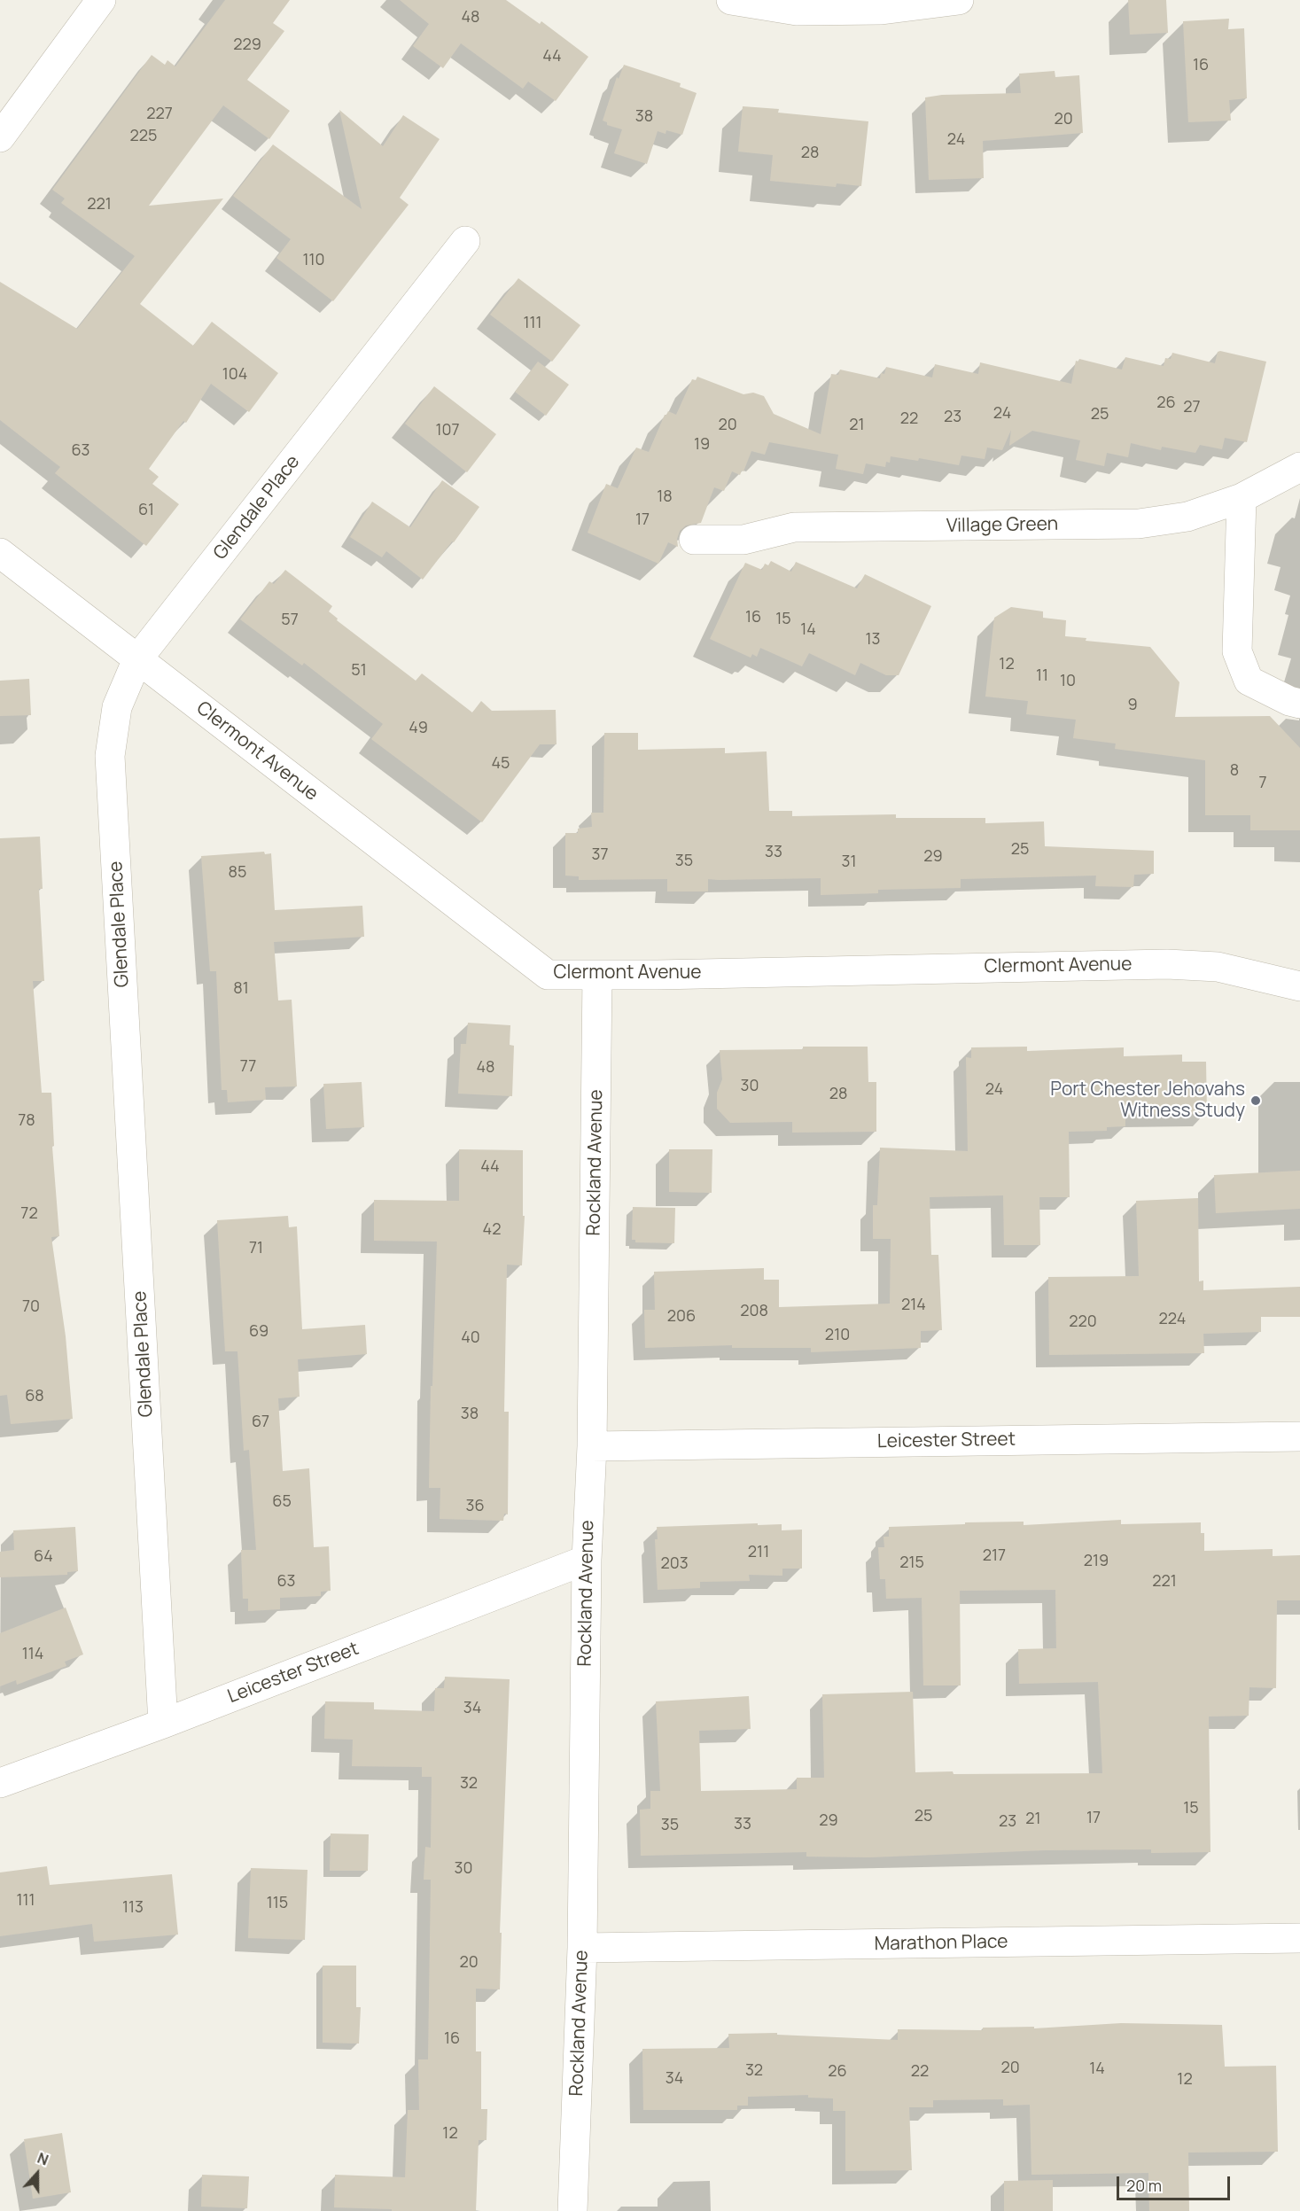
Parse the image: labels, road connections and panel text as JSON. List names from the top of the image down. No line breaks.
{"streets":{"street":["Glendale Place","Village Green","Clermont Avenue","Rockland Avenue","Leicester Street","Marathon Place"]},"crossings":[["Glendale Place","Clermont Avenue"],["Glendale Place","Leicester Street"],["Clermont Avenue","Rockland Avenue"],["Rockland Avenue","Leicester Street"],["Rockland Avenue","Marathon Place"]],"places":["Port Chester Jehovahs Witness Study"],"house_numbers":["48","229","44","16","227","38","20","225","24","28","221","110","111","104","26","27","24","25","23","22","20","21","107","19","63","18","61","17","16","15","57","14","13","12","51","11","10","9","49","45","8","7","25","33","37","29","35","31","85","81","77","48","30","24","28","78","44","72","42","71","214","70","208","206","224","220","69","210","40","68","38","67","65","36","211","217","64","219","215","203","63","221","114","34","32","15","25","17","21","29","23","33","35","30","111","115","113","20","16","20","14","32","26","22","34","12","12"],"scale_bar":"20 m","north":"top"}
